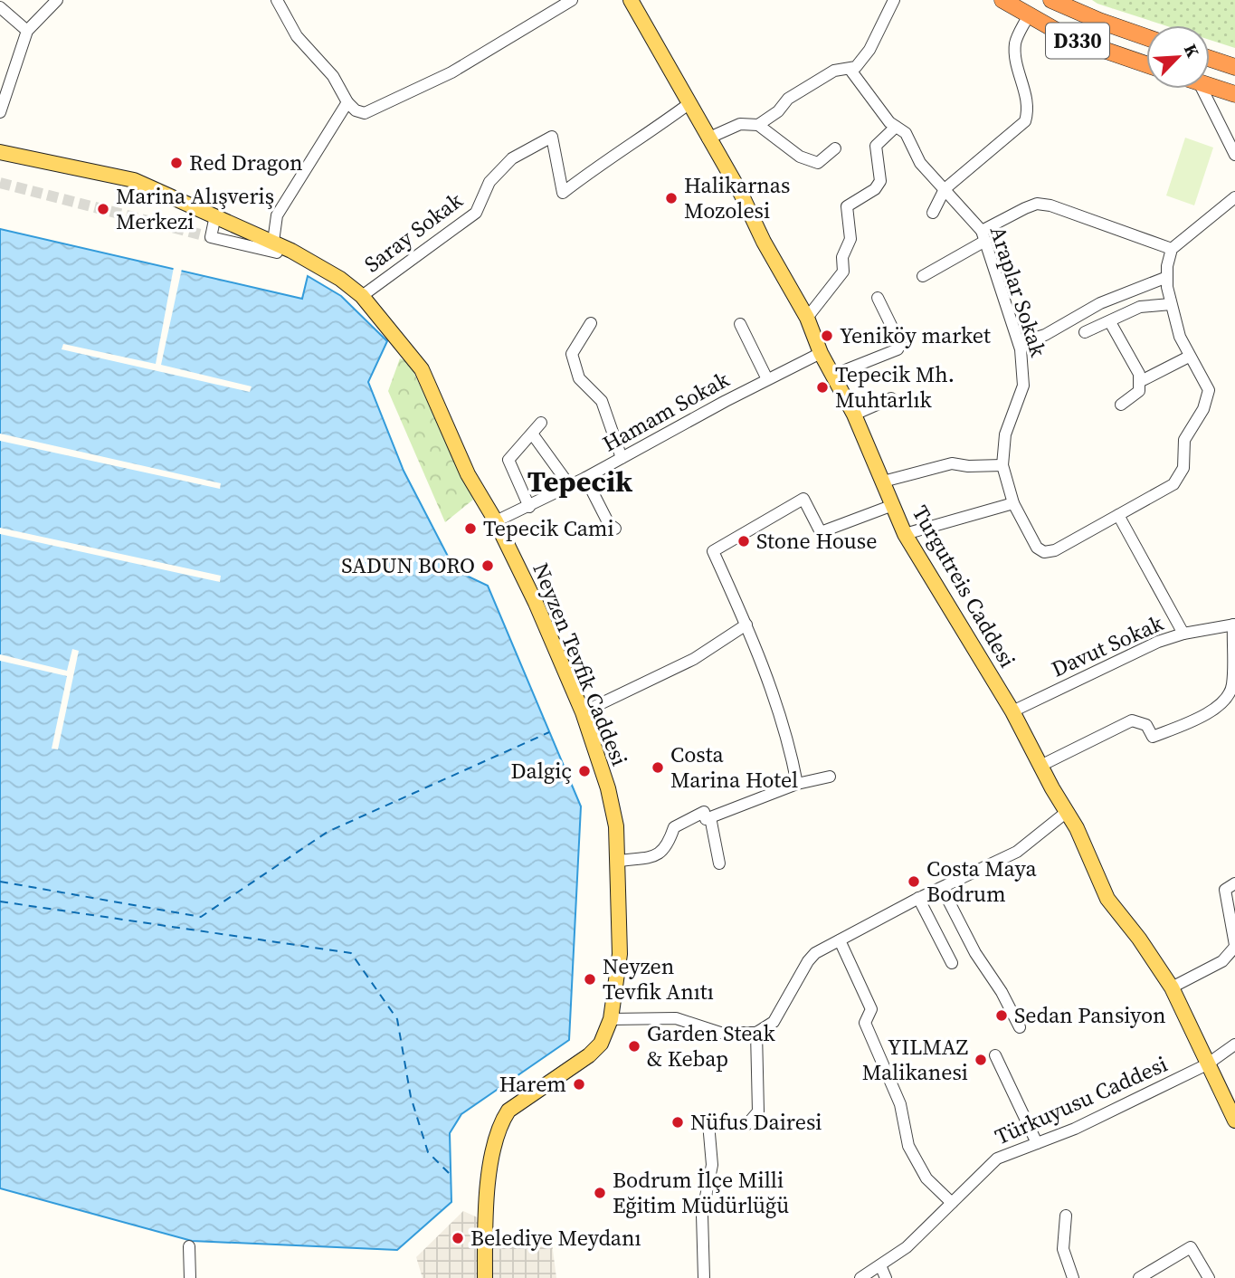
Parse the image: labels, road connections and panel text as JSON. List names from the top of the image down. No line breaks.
{"streets":{"highway":["D330"],"main road":["Turgutreis Caddesi","Neyzen Tevfik Caddesi"],"street":["Saray Sokak","Araplar Sokak","Hamam Sokak","Davut Sokak","Türkuyusu Caddesi"]},"crossings":[["Saray Sokak","Turgutreis Caddesi"],["Saray Sokak","Neyzen Tevfik Caddesi"],["Hamam Sokak","Turgutreis Caddesi"],["Hamam Sokak","Neyzen Tevfik Caddesi"],["Turgutreis Caddesi","Davut Sokak"],["Turgutreis Caddesi","Türkuyusu Caddesi"]],"districts":["Tepecik"],"places":["Red Dragon","Halikarnas Mozolesi","Marina Alışveriş Merkezi","Yeniköy market","Tepecik Mh. Muhtarlık","Tepecik Cami","Stone House","SADUN BORO","Costa Marina Hotel","Dalgiç","Costa Maya Bodrum","Neyzen Tevfik Anıtı","Sedan Pansiyon","Garden Steak & Kebap","YILMAZ Malikanesi","Harem","Nüfus Dairesi","Bodrum İlçe Milli Eğitim Müdürlüğü","Belediye Meydanı"],"north":"top right"}
